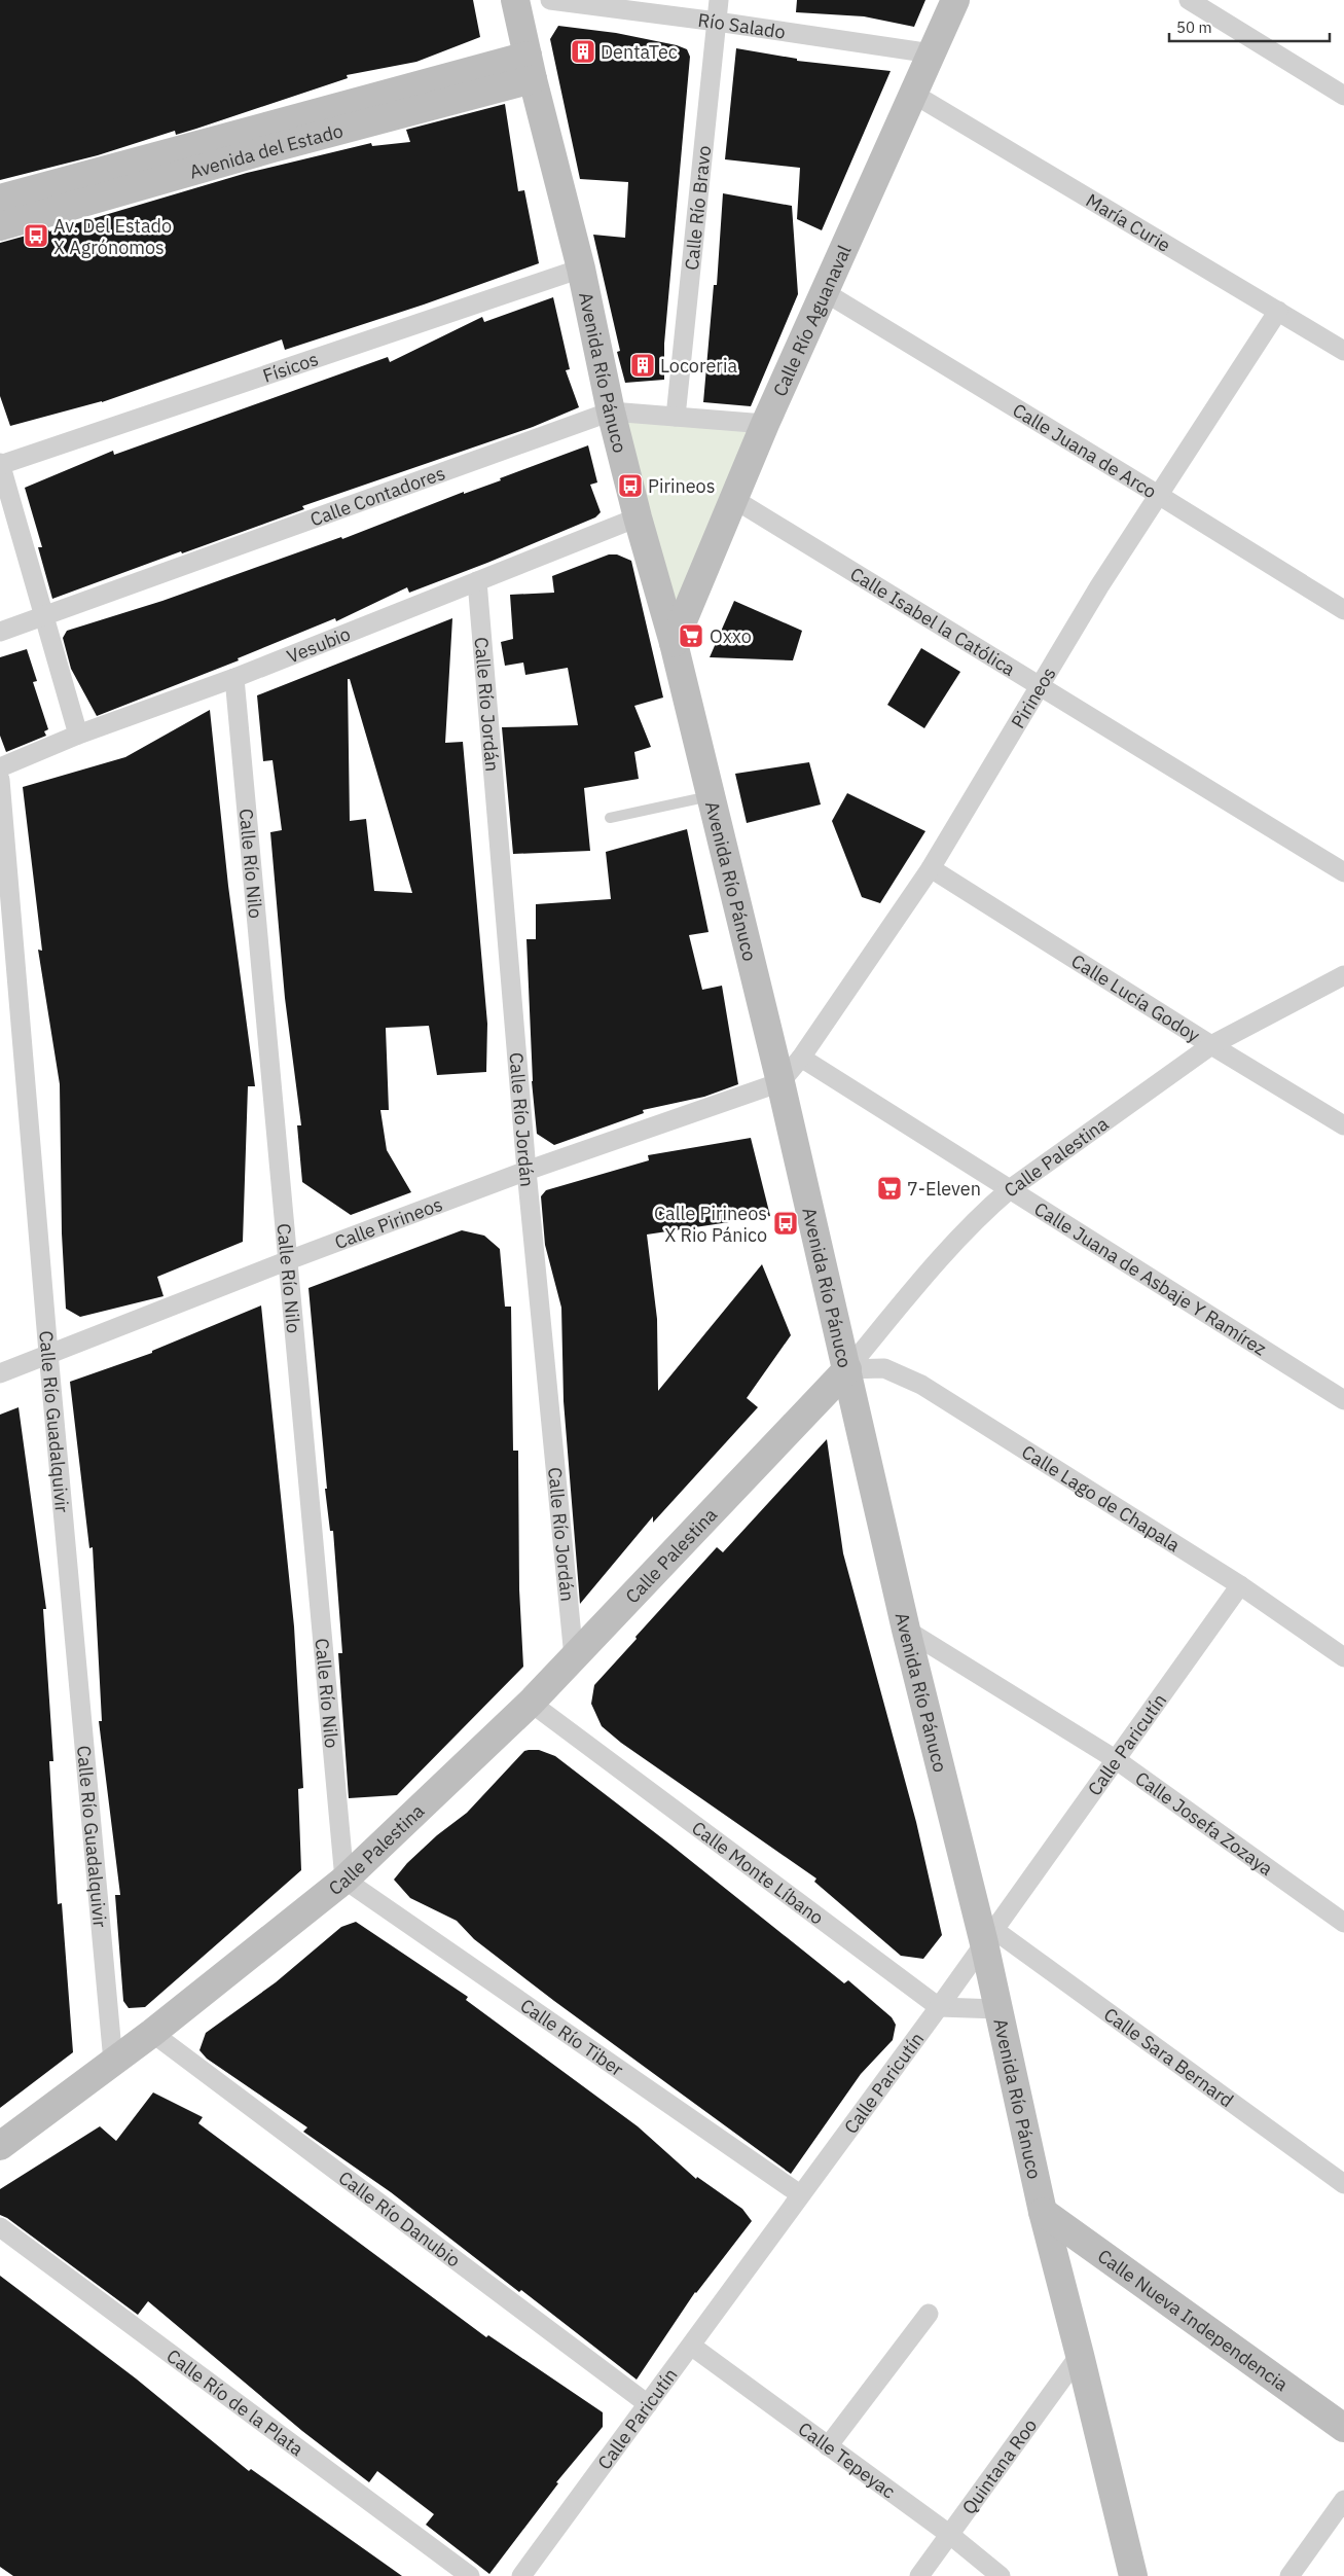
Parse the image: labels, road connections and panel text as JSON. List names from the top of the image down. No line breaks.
{"streets":{"street":["Río Salado","Avenida del Estado","Calle Río Bravo","María Curie","Calle Río Aguanaval","Físicos","Avenida Río Pánuco","Calle Juana de Arco","Calle Contadores","Calle Isabel la Católica","Vesubio","Pirineos","Calle Río Jordán","Calle Río Nilo","Calle Lucía Godoy","Calle Palestina","Calle Pirineos","Calle Juana de Asbaje Y Ramírez","Calle Río Guadalquivir","Calle Lago de Chapala","Calle Paricutín","Calle Josefa Zozaya","Calle Monte Líbano","Calle Río Tiber","Calle Sara Bernard","Calle Río Danubio","Calle Nueva Independencia","Calle Río de la Plata","Calle Tepeyac","Quintana Roo"]},"crossings":[["Río Salado","Calle Río Bravo"],["Río Salado","Calle Río Aguanaval"],["Avenida del Estado","Avenida Río Pánuco"],["Calle Río Bravo","Calle Contadores"],["María Curie","Calle Río Aguanaval"],["María Curie","Pirineos"],["Calle Río Aguanaval","Avenida Río Pánuco"],["Calle Río Aguanaval","Calle Juana de Arco"],["Calle Río Aguanaval","Calle Contadores"],["Calle Río Aguanaval","Calle Isabel la Católica"],["Físicos","Avenida Río Pánuco"],["Avenida Río Pánuco","Calle Contadores"],["Avenida Río Pánuco","Vesubio"],["Avenida Río Pánuco","Pirineos"],["Avenida Río Pánuco","Calle Palestina"],["Avenida Río Pánuco","Calle Pirineos"],["Avenida Río Pánuco","Calle Lago de Chapala"],["Avenida Río Pánuco","Calle Paricutín"],["Avenida Río Pánuco","Calle Josefa Zozaya"],["Avenida Río Pánuco","Calle Sara Bernard"],["Avenida Río Pánuco","Calle Nueva Independencia"],["Avenida Río Pánuco","Quintana Roo"],["Calle Juana de Arco","Pirineos"],["Calle Isabel la Católica","Pirineos"],["Vesubio","Calle Río Jordán"],["Vesubio","Calle Río Nilo"],["Pirineos","Calle Lucía Godoy"],["Pirineos","Calle Pirineos"],["Pirineos","Calle Juana de Asbaje Y Ramírez"],["Calle Río Jordán","Calle Palestina"],["Calle Río Jordán","Calle Pirineos"],["Calle Río Nilo","Calle Palestina"],["Calle Río Nilo","Calle Pirineos"],["Calle Río Nilo","Calle Río Tiber"],["Calle Lucía Godoy","Calle Palestina"],["Calle Palestina","Calle Juana de Asbaje Y Ramírez"],["Calle Palestina","Calle Río Guadalquivir"],["Calle Palestina","Calle Lago de Chapala"],["Calle Palestina","Calle Monte Líbano"],["Calle Palestina","Calle Río Tiber"],["Calle Palestina","Calle Río Danubio"],["Calle Pirineos","Calle Río Guadalquivir"],["Calle Lago de Chapala","Calle Paricutín"],["Calle Paricutín","Calle Josefa Zozaya"],["Calle Paricutín","Calle Monte Líbano"],["Calle Paricutín","Calle Río Tiber"],["Calle Paricutín","Calle Sara Bernard"],["Calle Paricutín","Calle Río Danubio"],["Calle Paricutín","Calle Tepeyac"],["Calle Tepeyac","Quintana Roo"]],"places":{"building":["DentaTec","Locoreria"],"bus stop":["Av. Del Estado X Agrónomos","Pirineos","Calle Pirineos X Rio Pánico"],"supermarket":["Oxxo","7-Eleven"]},"scale_bar":"50 m"}
